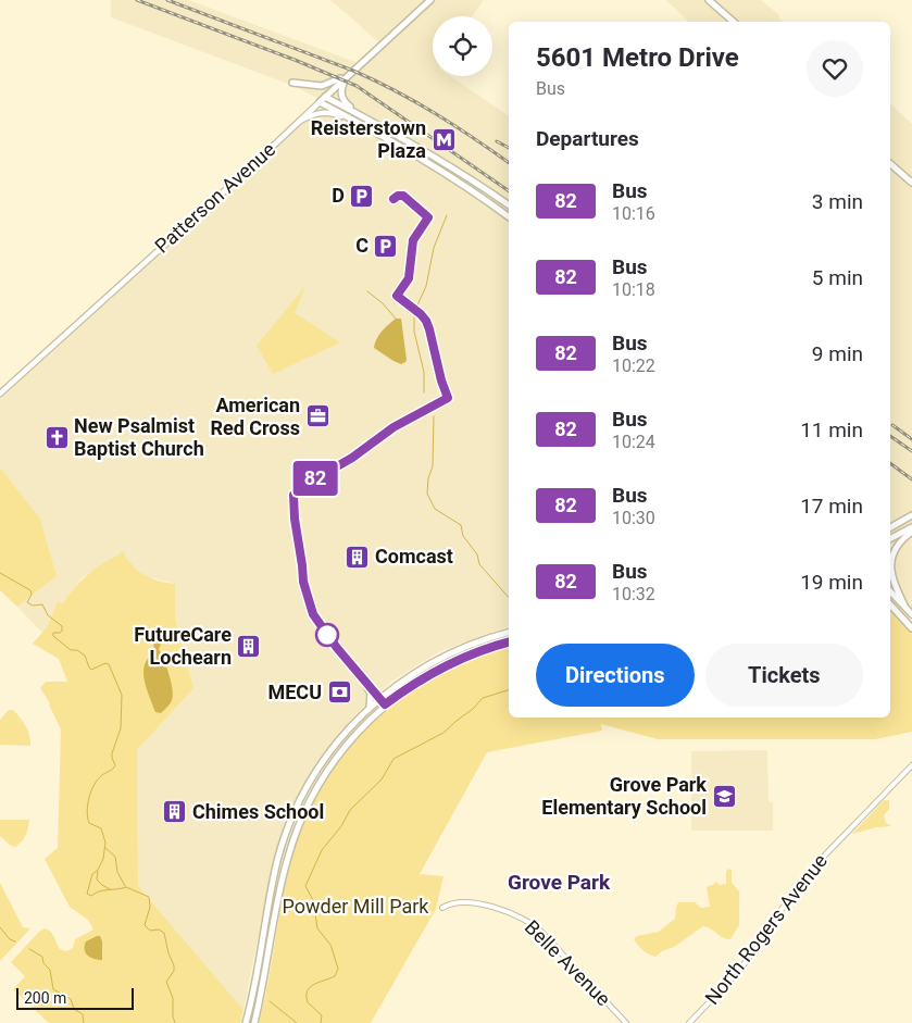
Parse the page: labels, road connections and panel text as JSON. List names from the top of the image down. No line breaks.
{"streets":{"main road":["Patterson Avenue"],"street":["North Rogers Avenue","Belle Avenue"]},"districts":["Grove Park"],"parks":["Powder Mill Park"],"places":{"metro station":["Reisterstown Plaza"],"parking":["D","C"],"office":["American Red Cross"],"church":["New Psalmist Baptist Church"],"building":["Comcast","FutureCare Lochearn","Chimes School"],"bank":["MECU"],"school or university":["Grove Park Elementary School"]},"lines":["bus line 82"],"scale_bar":"200 m","page":{"on_map":"82","heading":[["5601 Metro Drive","Bus"],"Departures"],"list":[{"mark":"82","name":"Bus","note":"10:16","value":"3 min"},{"mark":"82","name":"Bus","note":"10:18","value":"5 min"},{"mark":"82","name":"Bus","note":"10:22","value":"9 min"},{"mark":"82","name":"Bus","note":"10:24","value":"11 min"},{"mark":"82","name":"Bus","note":"10:30","value":"17 min"},{"mark":"82","name":"Bus","note":"10:32","value":"19 min"}],"buttons":["Directions","Tickets"],"scale":"200 m"}}
